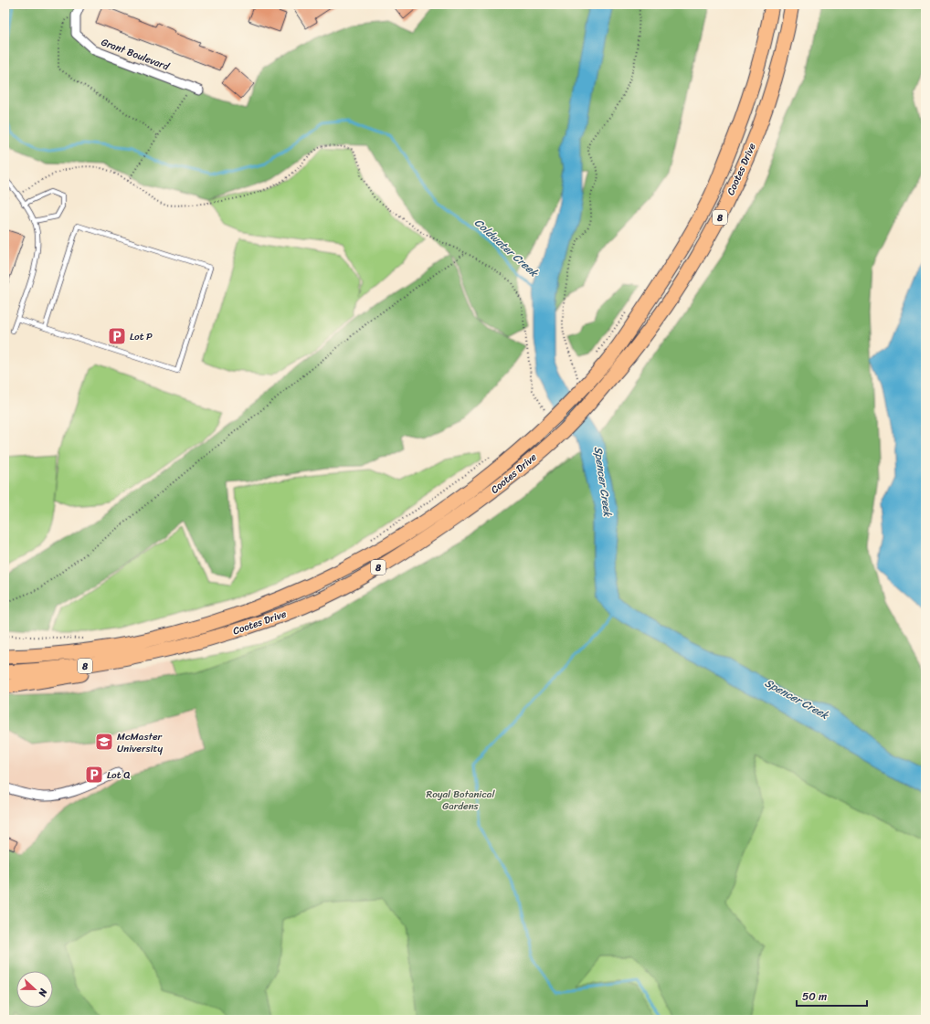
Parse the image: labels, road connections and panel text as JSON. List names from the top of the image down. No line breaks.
{"streets":{"main road":["Cootes Drive","8"],"street":["Grant Boulevard"]},"water":["Coldwater Creek","Spencer Creek"],"parks":["Royal Botanical Gardens"],"places":{"parking":["Lot P","Lot Q"],"school or university":["McMaster University"]},"scale_bar":"50 m","north":"right"}
